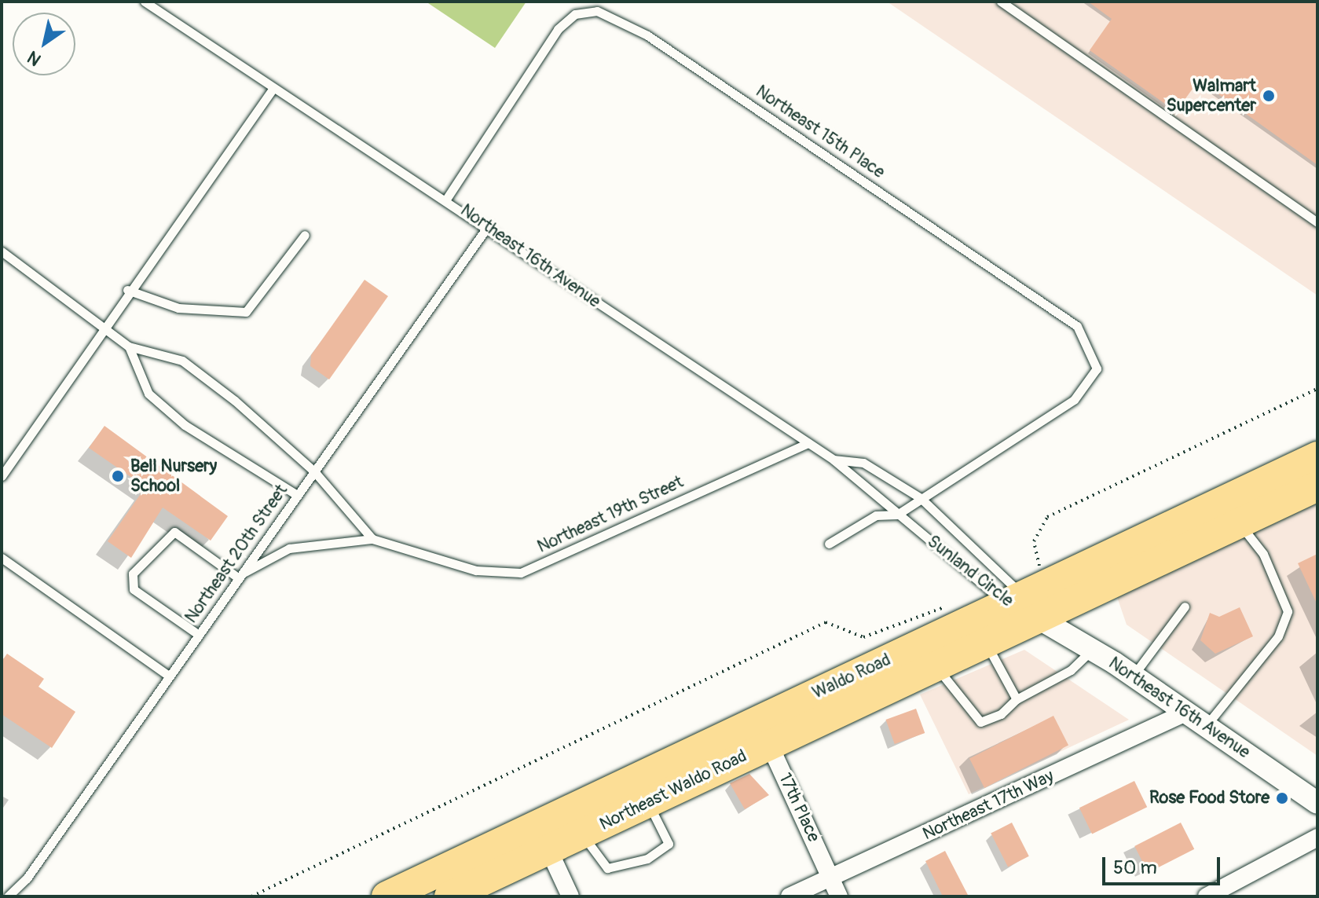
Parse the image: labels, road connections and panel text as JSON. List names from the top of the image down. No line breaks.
{"streets":{"highway":["Waldo Road","Northeast Waldo Road"],"street":["Northeast 16th Avenue","Northeast 17th Way","17th Place"],"lane":["Northeast 15th Place","Northeast 19th Street","Northeast 20th Street","Sunland Circle"]},"crossings":[["Northeast 15th Place","Northeast 16th Avenue"],["Northeast 15th Place","Sunland Circle"],["Northeast 16th Avenue","Northeast 19th Street"],["Northeast 16th Avenue","Northeast 20th Street"],["Northeast 16th Avenue","Sunland Circle"],["Northeast 16th Avenue","Waldo Road"],["Northeast 16th Avenue","Northeast 17th Way"],["Northeast 19th Street","Northeast 20th Street"],["Sunland Circle","Waldo Road"],["Waldo Road","Northeast Waldo Road"],["Waldo Road","17th Place"],["Northeast Waldo Road","17th Place"],["Northeast 17th Way","17th Place"]],"places":["Walmart Supercenter","Bell Nursery School","Rose Food Store"],"scale_bar":"50 m","north":"bottom left"}
